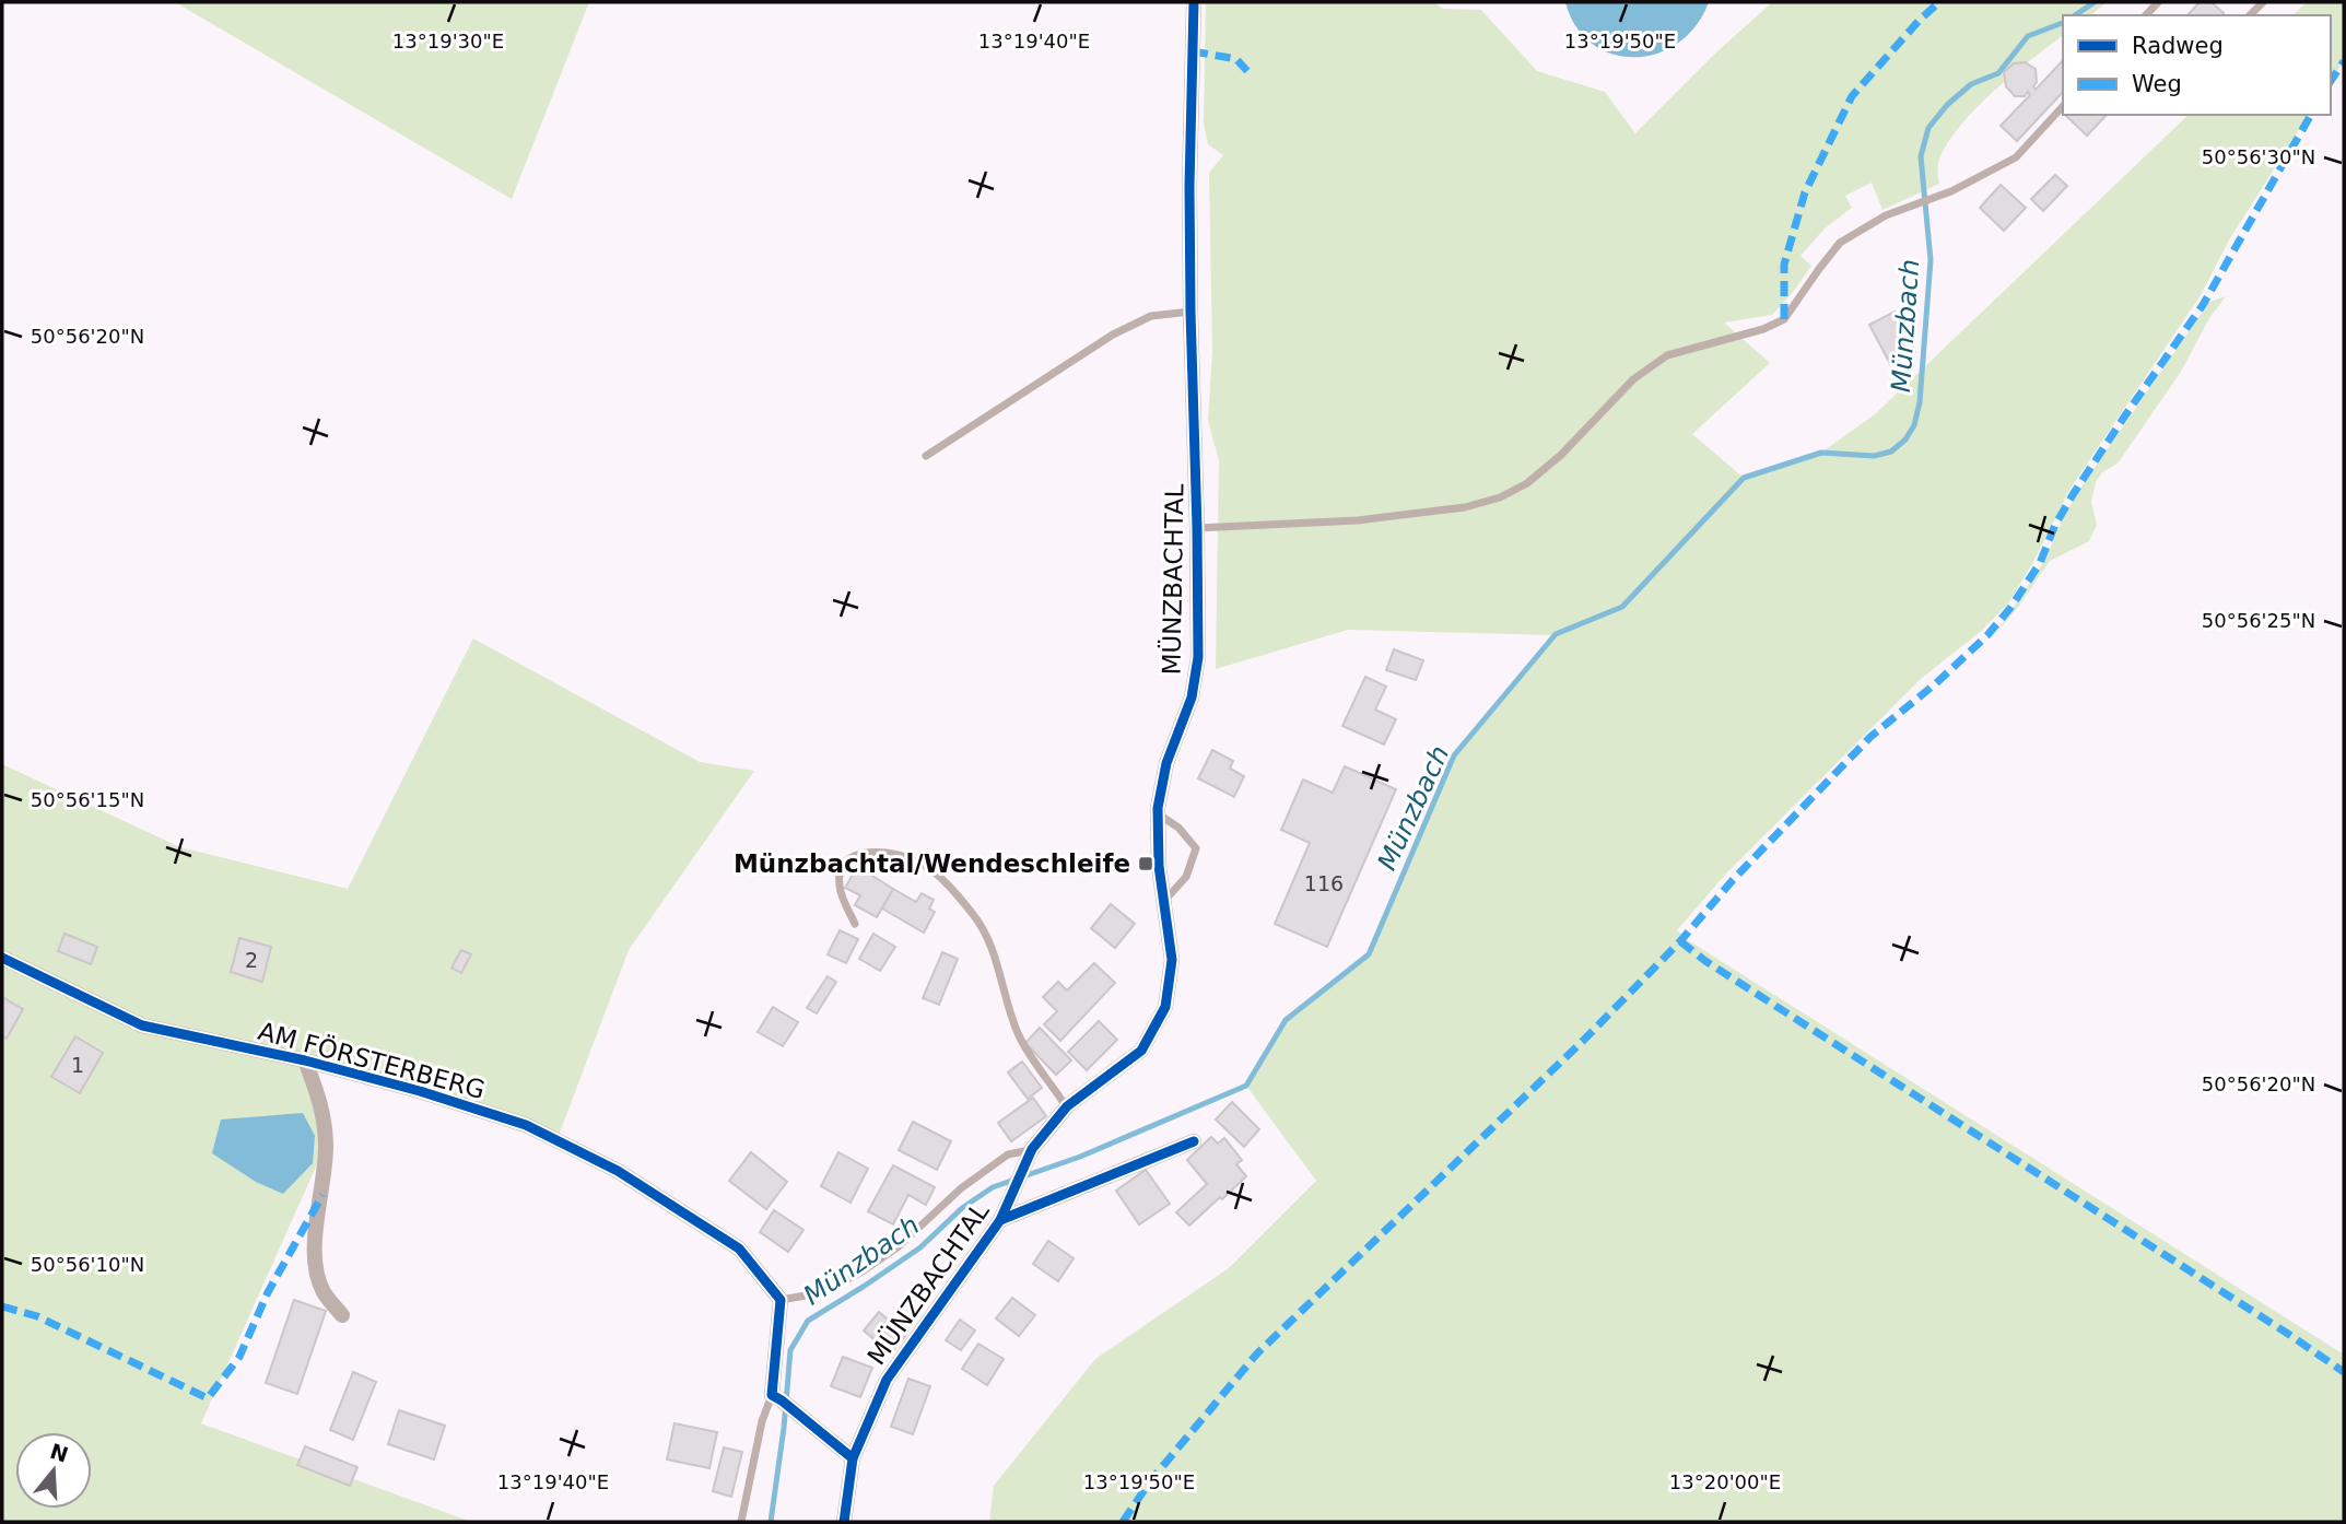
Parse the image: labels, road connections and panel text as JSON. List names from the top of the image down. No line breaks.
{"streets":{"street":["MÜNZBACHTAL","AM FÖRSTERBERG"]},"water":["Münzbach"],"places":{"transit":["Münzbachtal/Wendeschleife"]},"house_numbers":["116","2","1"],"legend":["Radweg","Weg"],"north":"top","coordinates":["13°19'30\"E","13°19'40\"E","13°19'50\"E","50°56'30\"N","50°56'20\"N","50°56'25\"N","50°56'15\"N","50°56'10\"N","13°20'00\"E"]}
